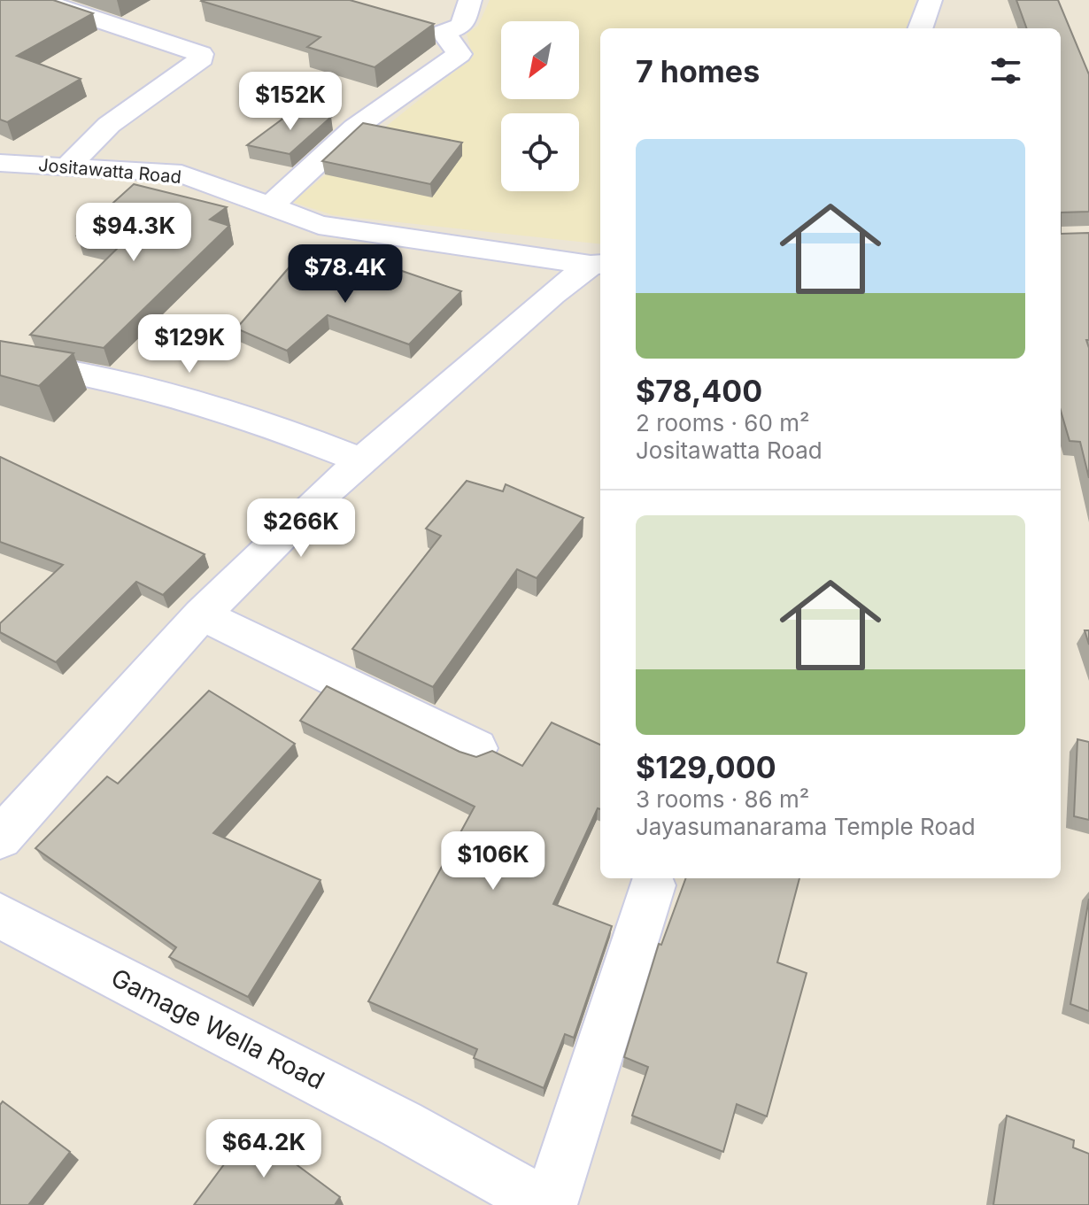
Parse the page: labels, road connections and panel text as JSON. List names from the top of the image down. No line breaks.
{"streets":{"street":["Jositawatta Road","Gamage Wella Road"]},"north":"bottom left","page":{"heading":"7 homes","price":["$152K","$94.3K","$78.4K","$129K","$266K","$106K","$64.2K"],"list":[{"name":"$78,400","note":"2 rooms · 60 m² · Jositawatta Road"},{"name":"$129,000","note":"3 rooms · 86 m² · Jayasumanarama Temple Road"}]}}
